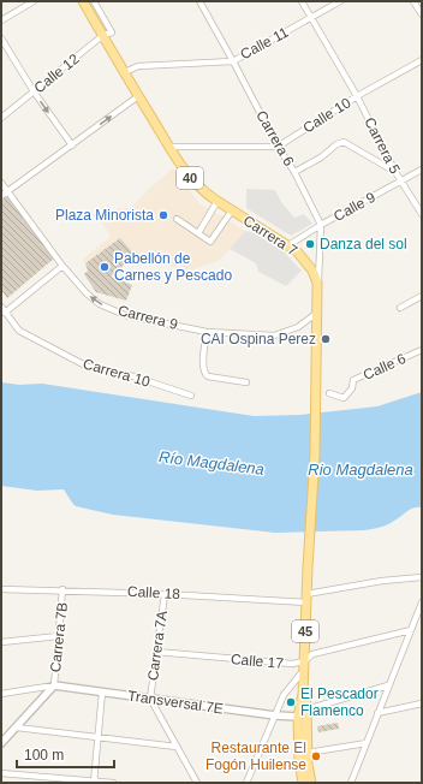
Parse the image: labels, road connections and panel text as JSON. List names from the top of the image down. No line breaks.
{"streets":{"main road":["40","Carrera 7","45"],"street":["Calle 11","Calle 12","Calle 10","Carrera 6","Carrera 5","Calle 9","Carrera 9","Calle 6","Carrera 10","Calle 18","Carrera 7B","Carrera 7A","Calle 17","Transversal 7E"]},"crossings":[["Calle 11","Carrera 6"],["Calle 11","Carrera 5"],["Calle 11","Carrera 7"],["Calle 12","Carrera 7"],["Calle 10","Carrera 6"],["Calle 10","Carrera 5"],["Carrera 6","Calle 9"],["Carrera 5","Calle 9"],["Calle 9","Carrera 7"],["Carrera 7","Carrera 9"],["Carrera 7","Calle 18"],["Carrera 7","Calle 17"],["Carrera 7","Transversal 7E"],["Calle 18","Carrera 7B"],["Calle 18","Carrera 7A"],["Carrera 7B","Transversal 7E"],["Carrera 7A","Calle 17"],["Carrera 7A","Transversal 7E"]],"one_way":["Carrera 9"],"water":["Río Magdalena","Rio Magdalena"],"places":["Plaza Minorista","Danza del sol","Pabellón de Carnes y Pescado","CAI Ospina Perez","El Pescador Flamenco","Restaurante El Fogón Huilense"],"scale_bar":"100 m"}
